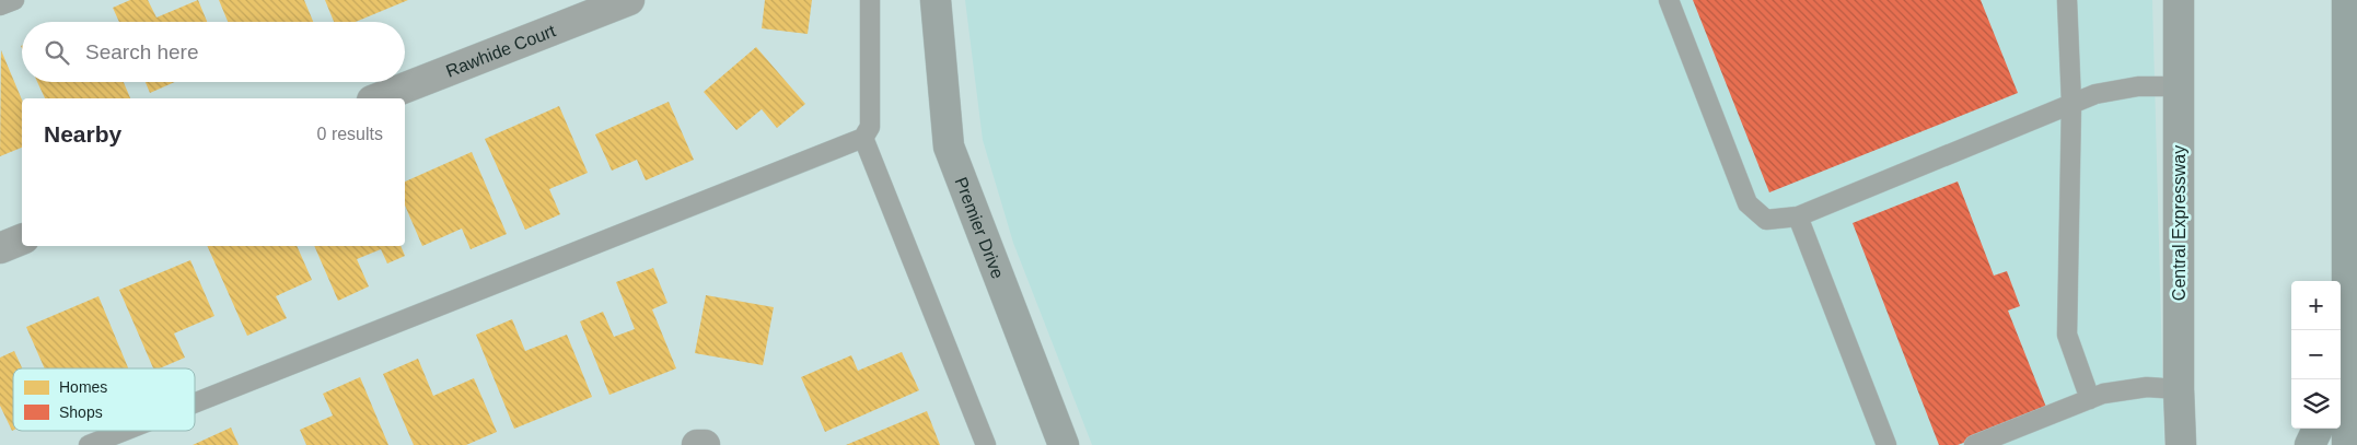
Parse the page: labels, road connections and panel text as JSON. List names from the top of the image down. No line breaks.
{"streets":{"street":["Rawhide Court","Central Expressway","Premier Drive"]},"legend":["Homes","Shops"],"page":{"search":"Search here","heading":["Nearby","0 results"],"map_buttons":["+","−"]}}
